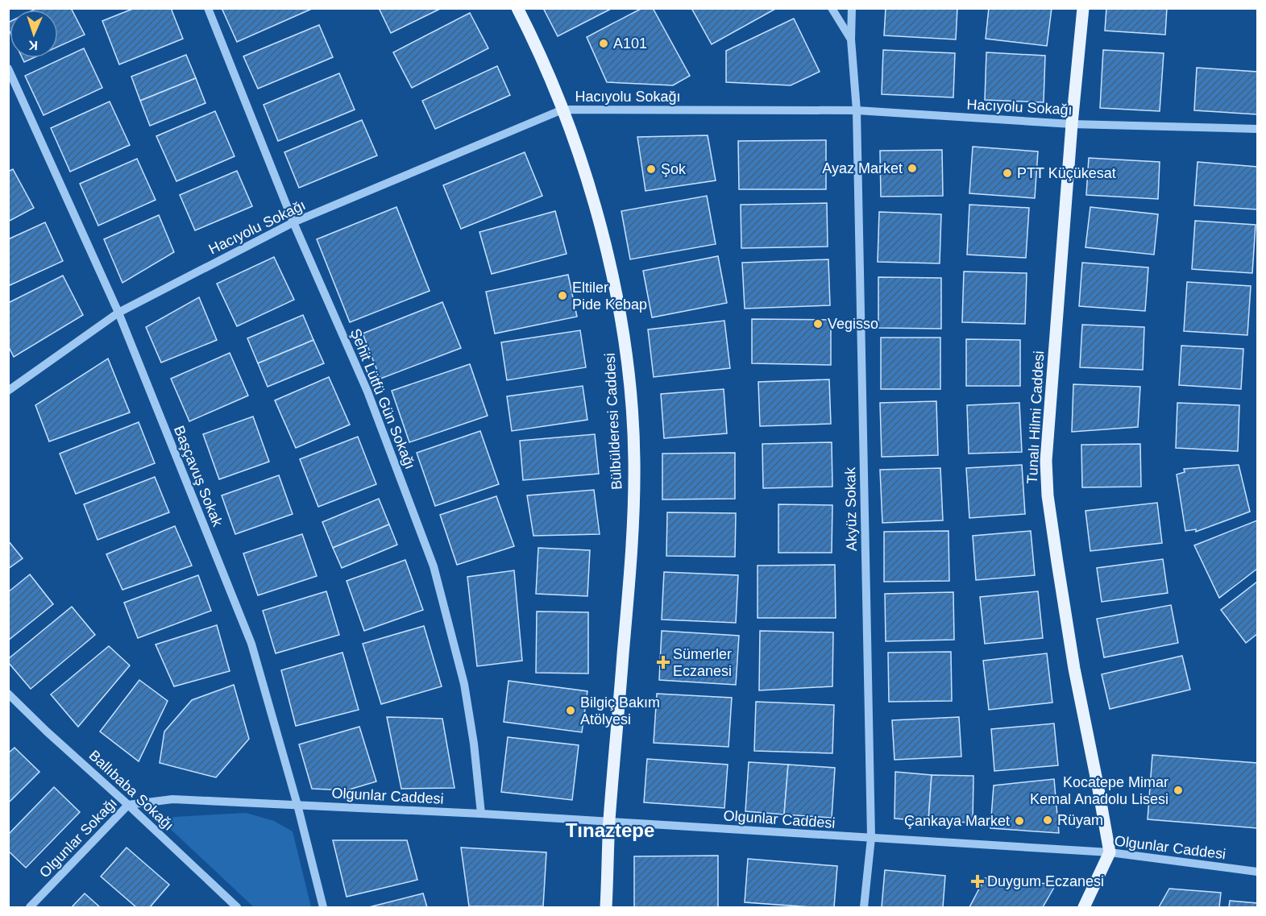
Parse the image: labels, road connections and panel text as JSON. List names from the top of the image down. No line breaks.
{"streets":{"main road":["Tunalı Hilmi Caddesi","Bülbülderesi Caddesi"],"street":["Hacıyolu Sokağı","Şehit Lütfü Gün Sokağı","Başçavuş Sokak","Akyüz Sokak","Ballıbaba Sokağı","Olgunlar Caddesi","Olgunlar Sokağı"]},"crossings":[["Hacıyolu Sokağı","Şehit Lütfü Gün Sokağı"],["Hacıyolu Sokağı","Tunalı Hilmi Caddesi"],["Hacıyolu Sokağı","Bülbülderesi Caddesi"],["Hacıyolu Sokağı","Başçavuş Sokak"],["Hacıyolu Sokağı","Akyüz Sokak"],["Şehit Lütfü Gün Sokağı","Olgunlar Caddesi"],["Tunalı Hilmi Caddesi","Olgunlar Caddesi"],["Bülbülderesi Caddesi","Olgunlar Caddesi"],["Başçavuş Sokak","Olgunlar Caddesi"],["Başçavuş Sokak","Olgunlar Sokağı"],["Akyüz Sokak","Olgunlar Caddesi"],["Ballıbaba Sokağı","Olgunlar Sokağı"],["Olgunlar Caddesi","Olgunlar Sokağı"]],"districts":["Tınaztepe"],"places":{"other":["A101","Ayaz Market","Şok","PTT Küçükesat","Eltiler Pide Kebap","Vegisso","Bilgiç Bakım Atölyesi","Kocatepe Mimar Kemal Anadolu Lisesi","Rüyam","Çankaya Market"],"health":["Sümerler Eczanesi","Duygum Eczanesi"]},"north":"bottom"}
